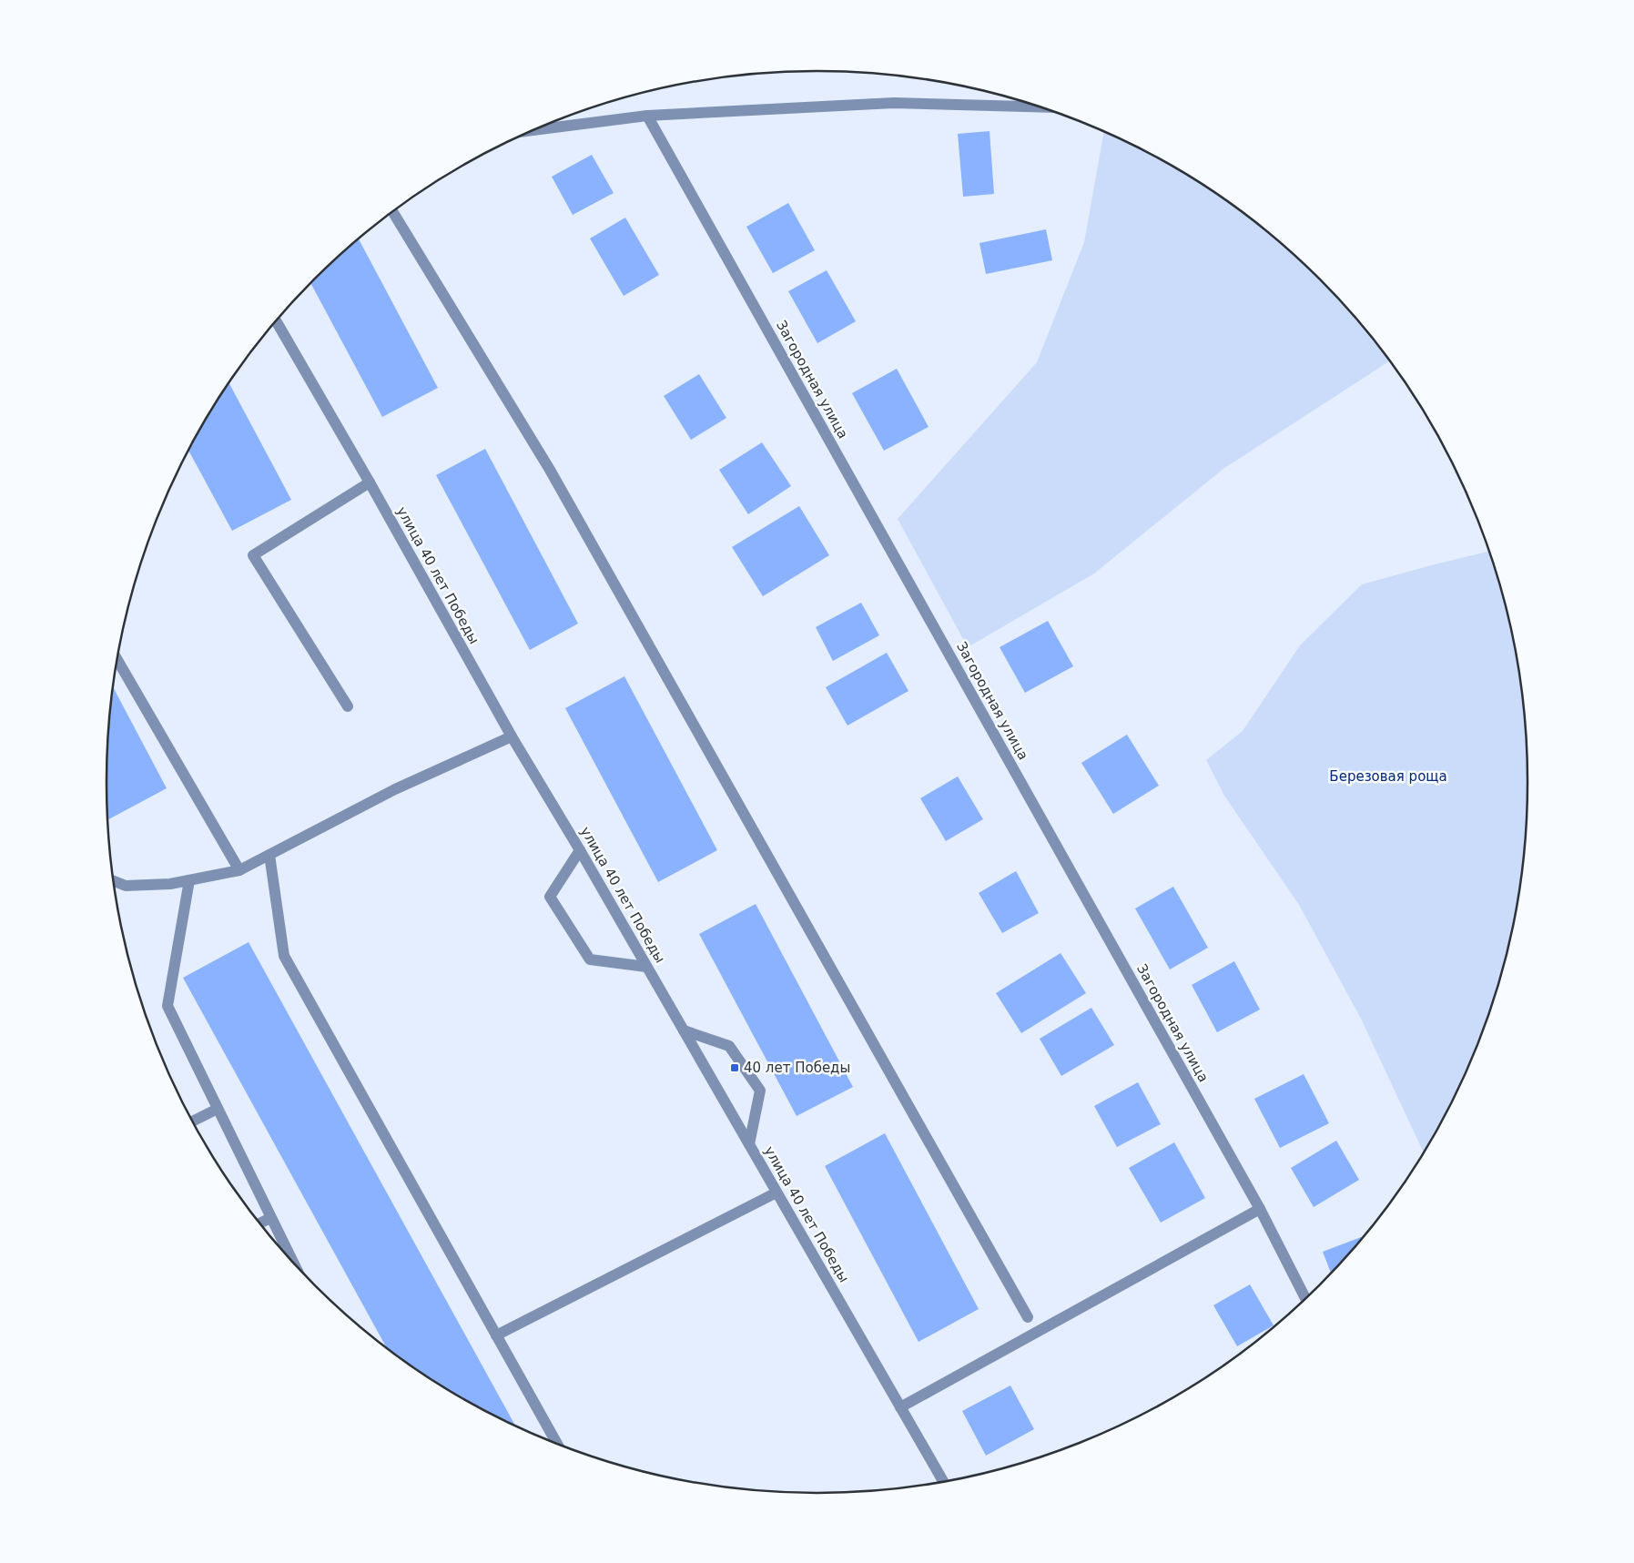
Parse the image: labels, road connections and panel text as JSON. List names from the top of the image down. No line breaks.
{"streets":{"street":["Загородная улица","улица 40 лет Победы"]},"parks":["Березовая роща"],"places":{"transit":["40 лет Победы"]}}
